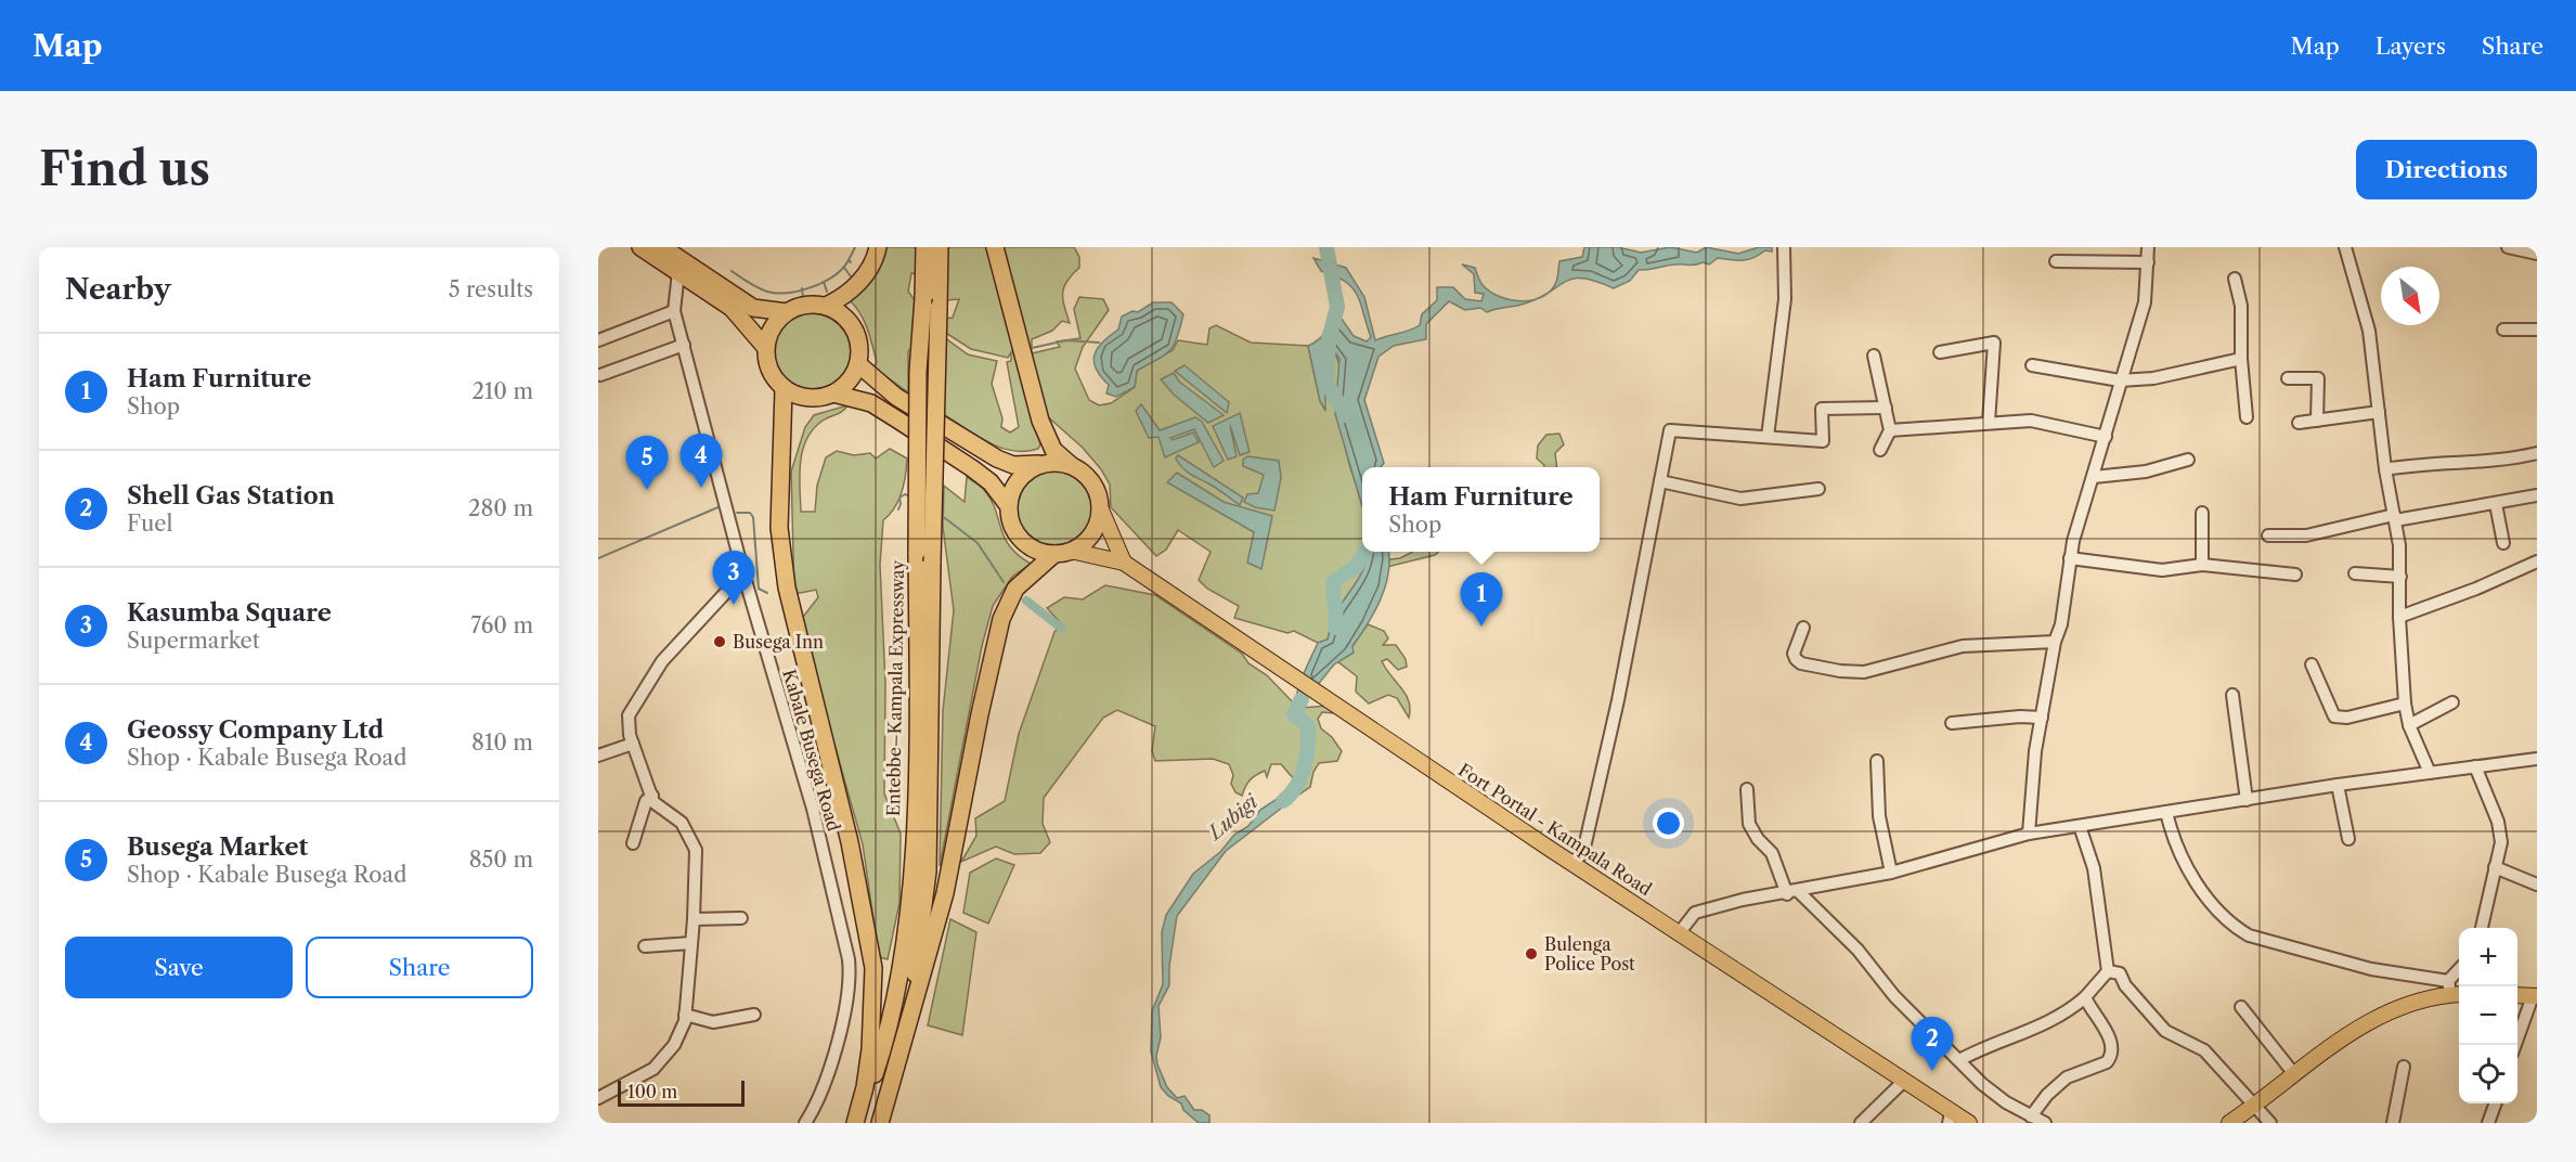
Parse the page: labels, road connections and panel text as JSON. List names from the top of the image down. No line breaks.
{"streets":{"highway":["Entebbe–Kampala Expressway"],"main road":["Fort Portal - Kampala Road"],"street":["Kabale Busega Road"]},"water":["Lubigi"],"places":["Busega Inn","Bulenga Police Post"],"scale_bar":"100 m","north":"bottom right","page":{"header":"Map","nav":["Map","Layers","Share"],"buttons":["Directions",["Save","Share"]],"title":"Find us","heading":["Nearby","5 results"],"list":[{"mark":"1","name":"Ham Furniture","note":"Shop","value":"210 m"},{"mark":"2","name":"Shell Gas Station","note":"Fuel","value":"280 m"},{"mark":"3","name":"Kasumba Square","note":"Supermarket","value":"760 m"},{"mark":"4","name":"Geossy Company Ltd","note":"Shop · Kabale Busega Road","value":"810 m"},{"mark":"5","name":"Busega Market","note":"Shop · Kabale Busega Road","value":"850 m"}],"pins":["4","5","3","1","2"],"popup":["Ham Furniture","Shop"],"map_buttons":["+","−"],"scale":"100 m"}}
